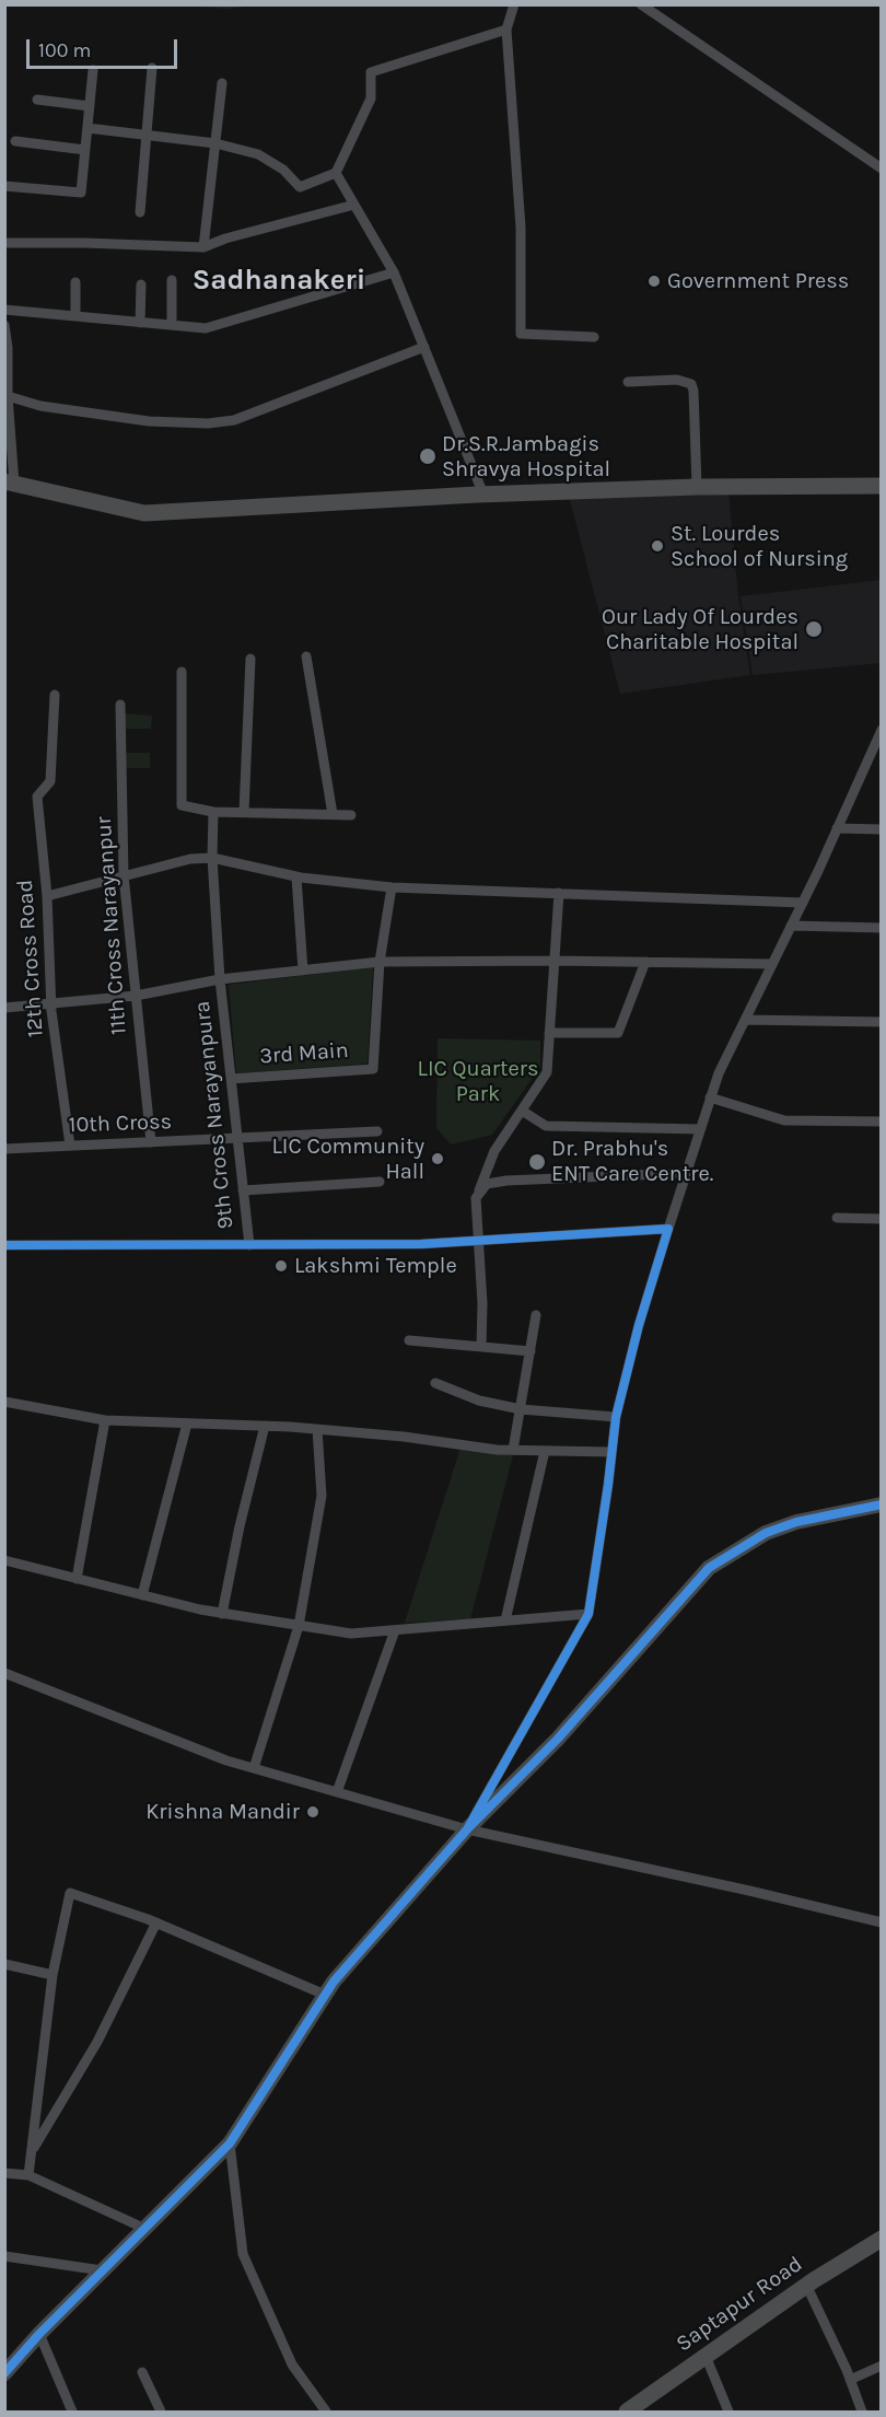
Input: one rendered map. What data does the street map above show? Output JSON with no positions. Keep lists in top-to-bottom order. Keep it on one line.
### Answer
{"streets":{"main road":["Saptapur Road"],"street":["11th Cross Narayanpur","12th Cross Road","3rd Main","9th Cross Narayanpura","10th Cross"]},"crossings":[["11th Cross Narayanpur","10th Cross"],["12th Cross Road","10th Cross"],["3rd Main","9th Cross Narayanpura"],["9th Cross Narayanpura","10th Cross"]],"districts":["Sadhanakeri"],"parks":["LIC Quarters Park"],"places":["Government Press","Dr.S.R.Jambagis Shravya Hospital","St. Lourdes School of Nursing","Our Lady Of Lourdes Charitable Hospital","LIC Community Hall","Dr. Prabhu's ENT Care Centre.","Lakshmi Temple","Krishna Mandir"],"scale_bar":"100 m"}
